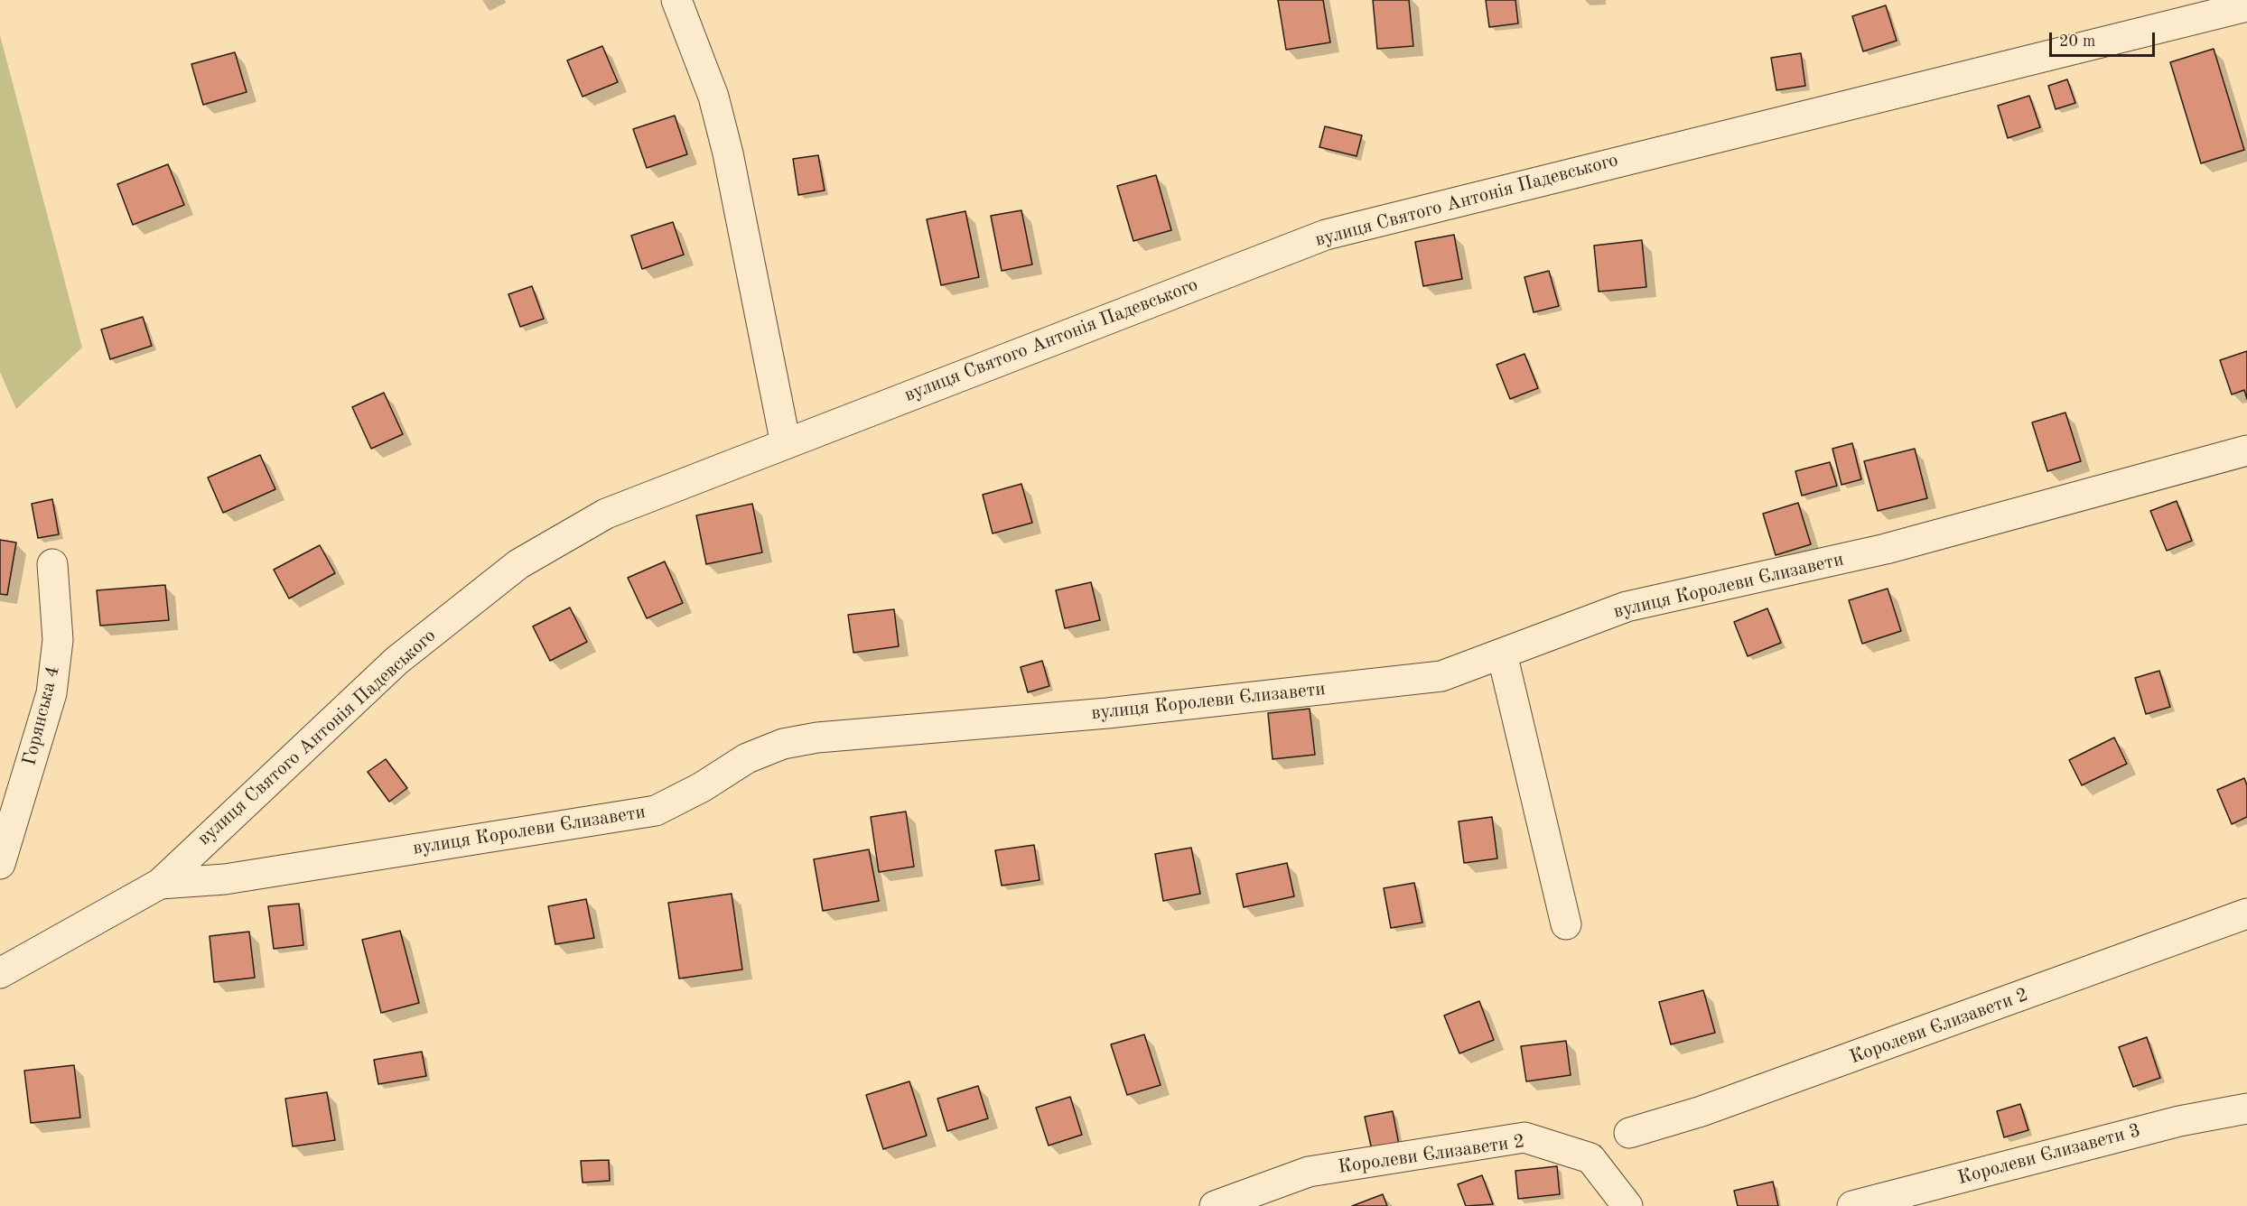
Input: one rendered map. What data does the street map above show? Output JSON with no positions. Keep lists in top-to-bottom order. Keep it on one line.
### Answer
{"streets":{"street":["вулиця Святого Антонія Падевського","вулиця Королеви Єлизавети","Горянська 4","Королеви Єлизавети 2","Королеви Єлизавети 3"]},"crossings":[["вулиця Святого Антонія Падевського","вулиця Королеви Єлизавети"]],"scale_bar":"20 m"}
